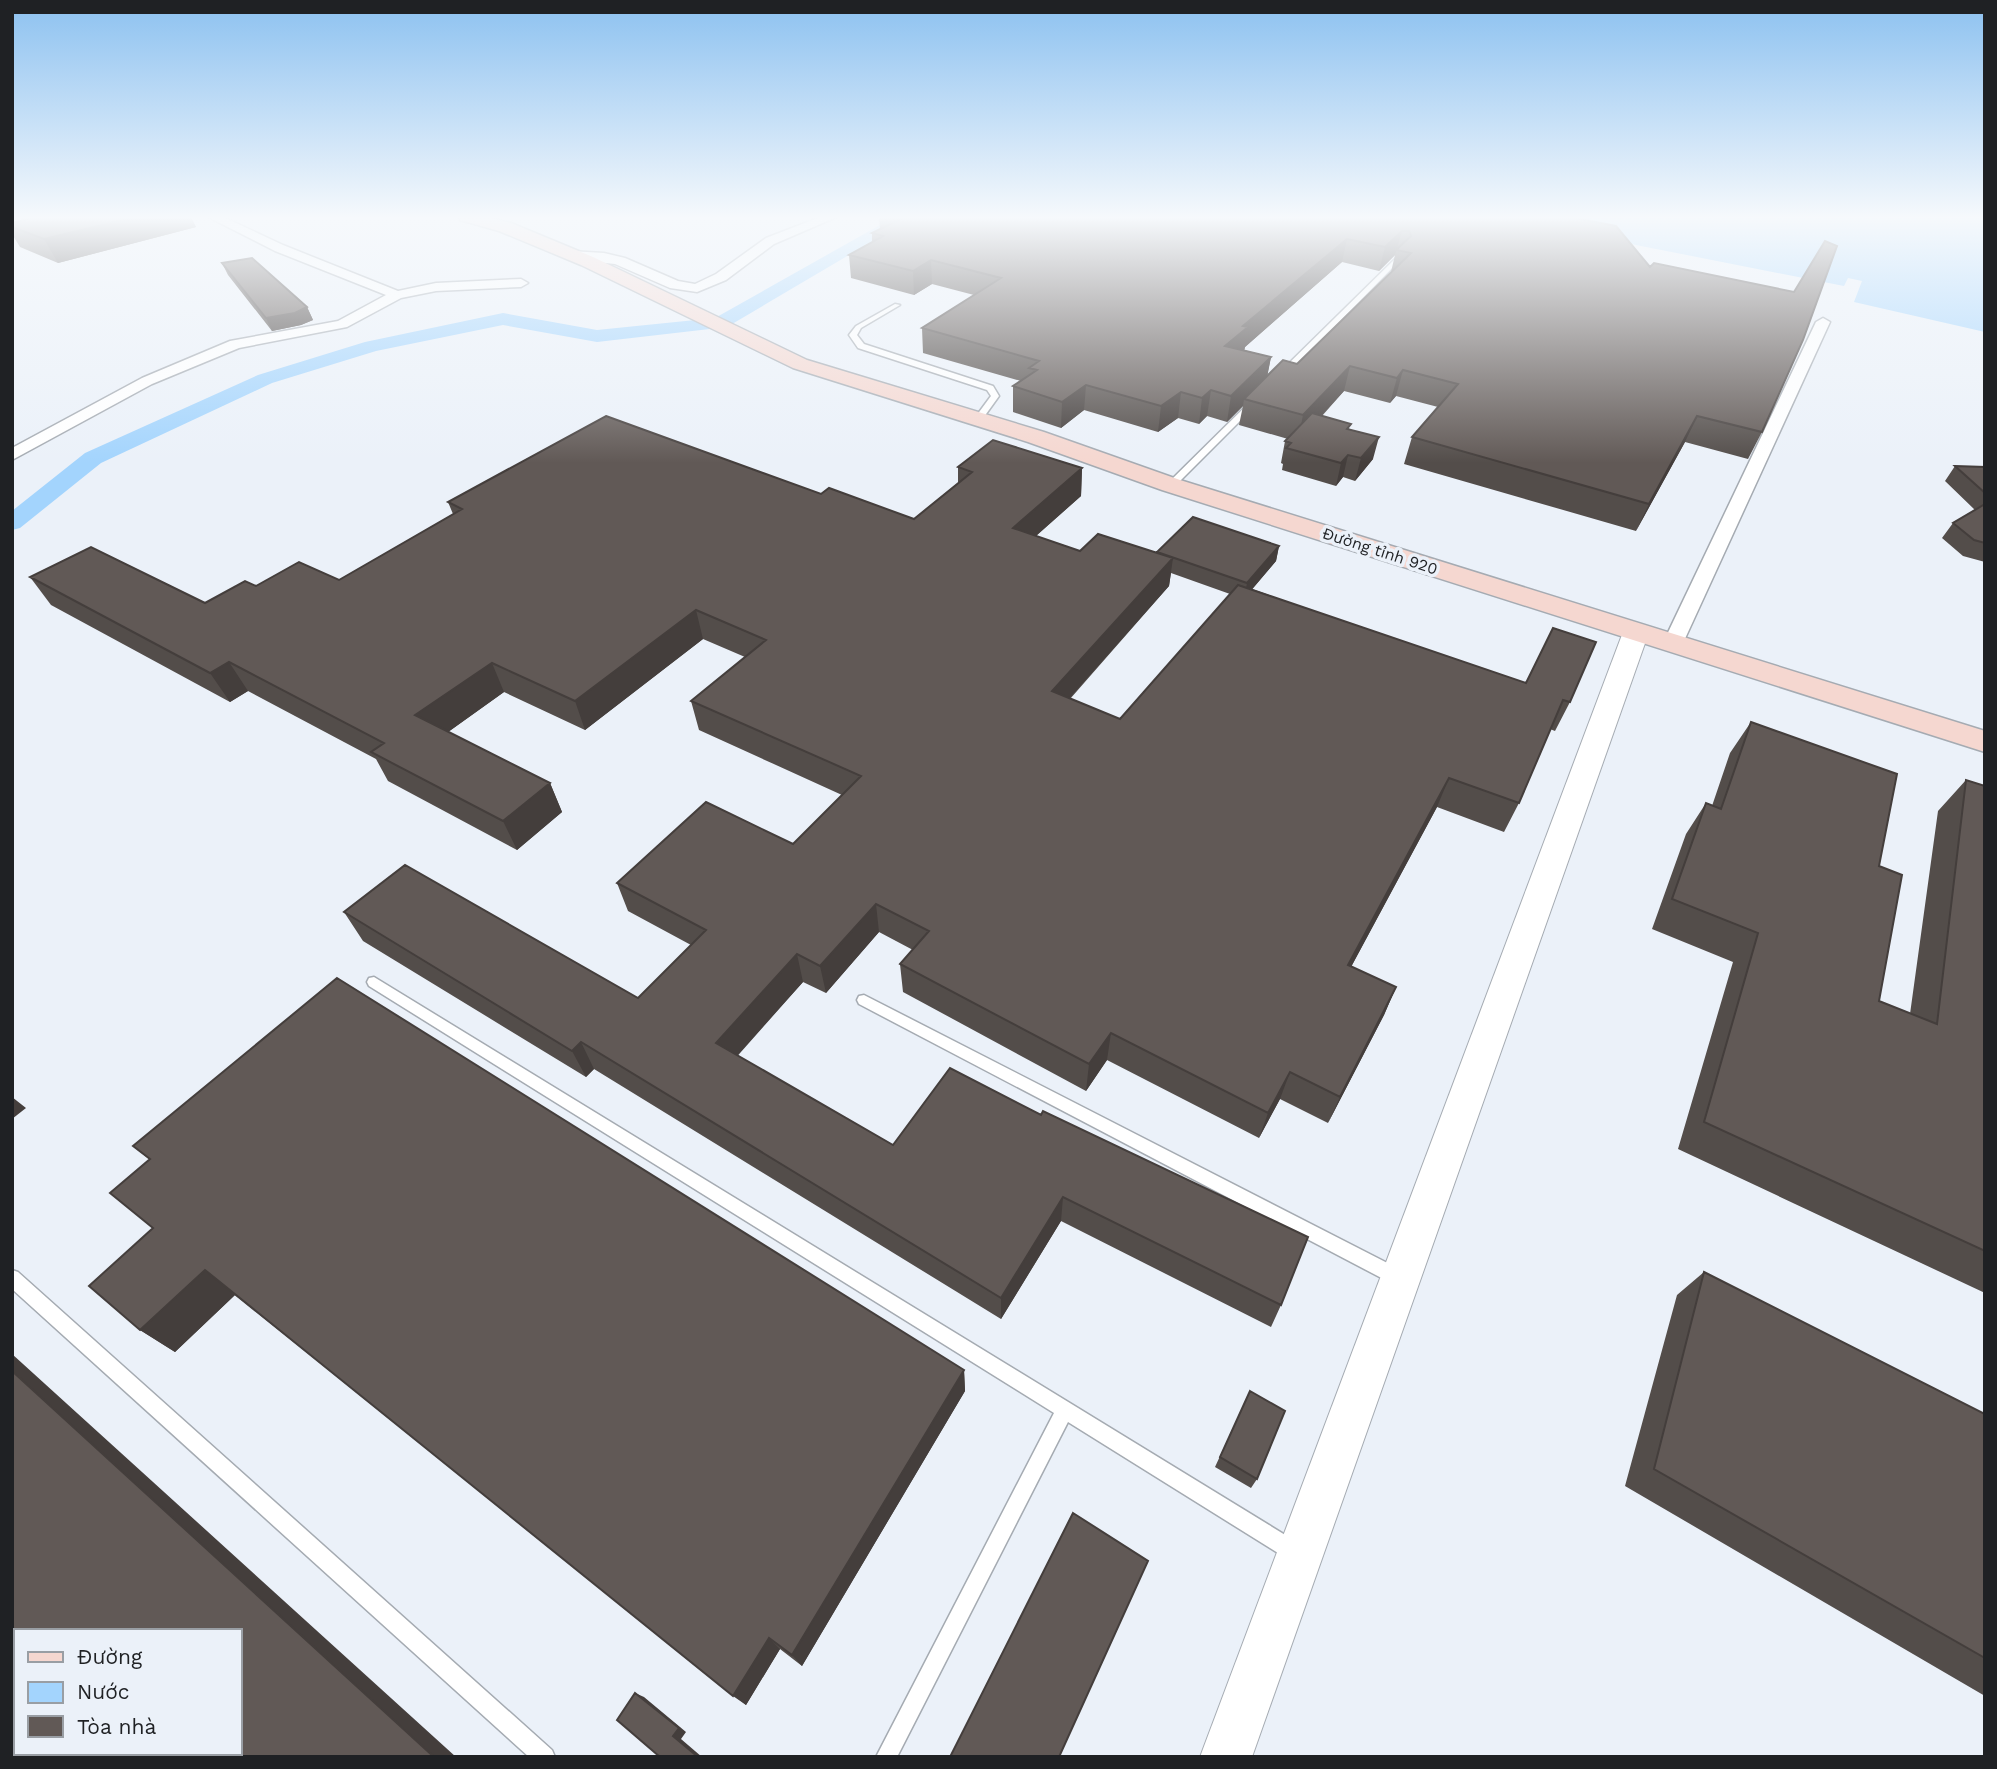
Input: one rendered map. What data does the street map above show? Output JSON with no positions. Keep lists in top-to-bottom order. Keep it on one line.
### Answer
{"streets":{"main road":["Đường tỉnh 920"]},"legend":["Đường","Nước","Tòa nhà"]}
